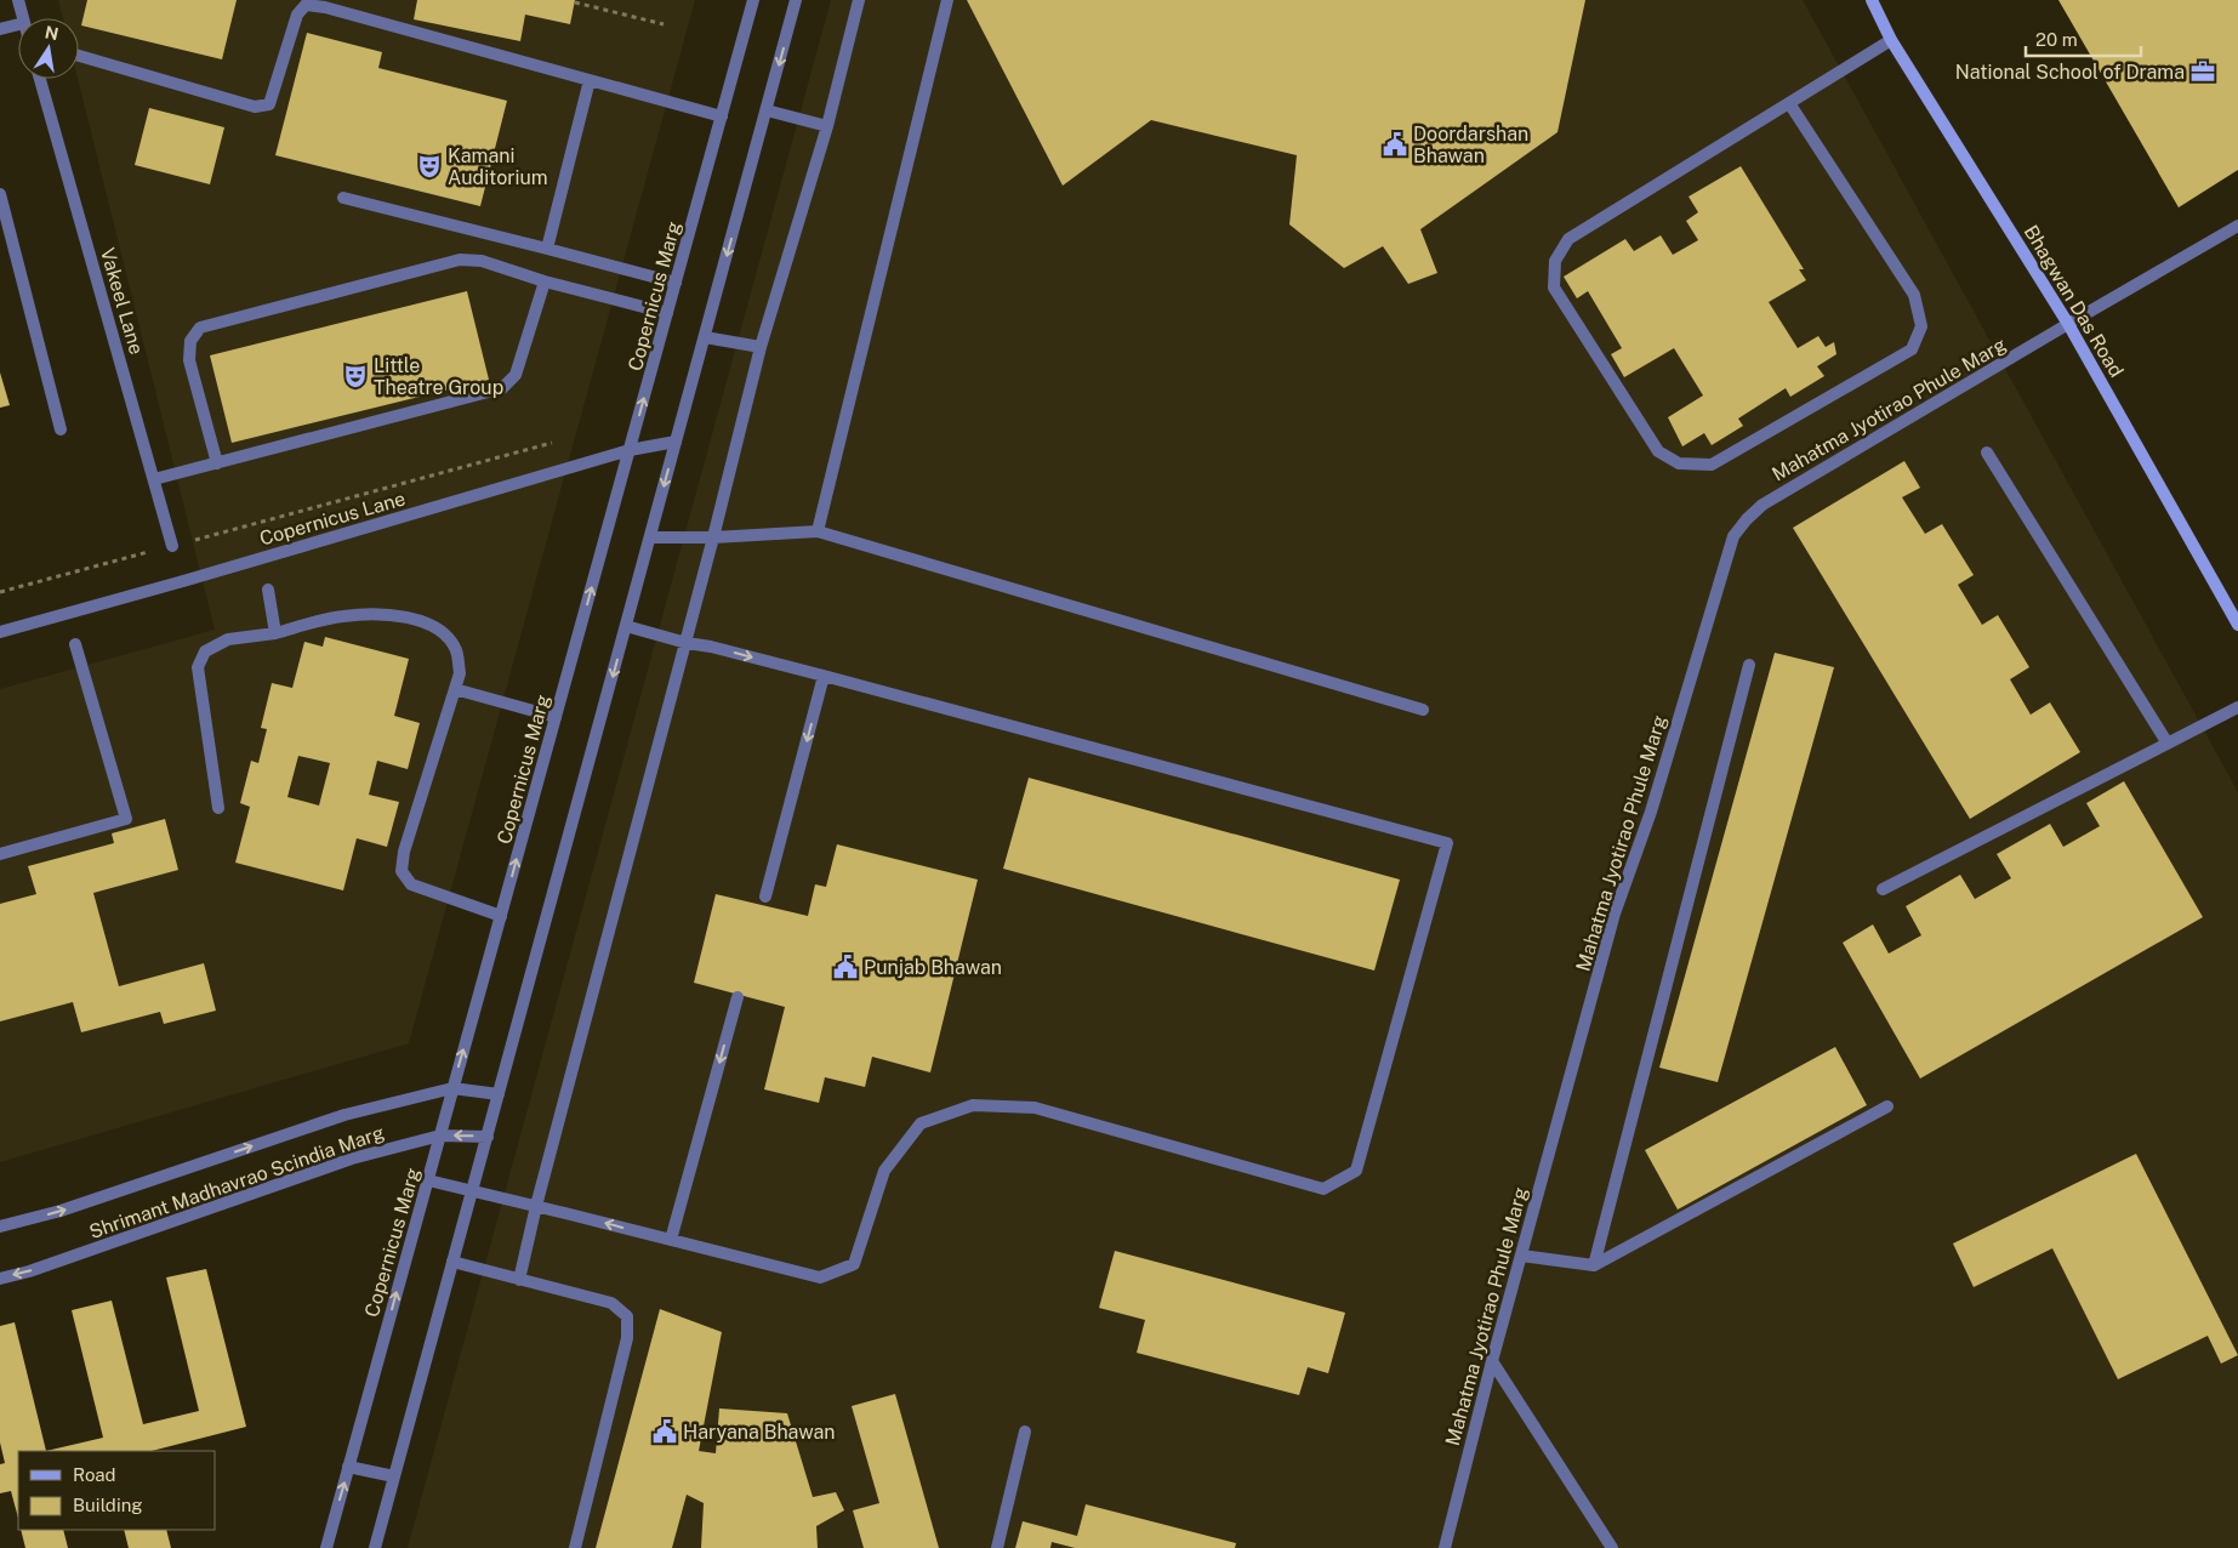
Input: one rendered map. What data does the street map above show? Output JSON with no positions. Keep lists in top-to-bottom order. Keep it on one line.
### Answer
{"streets":{"main road":["Bhagwan Das Road"],"street":["Copernicus Marg","Vakeel Lane","Mahatma Jyotirao Phule Marg","Copernicus Lane","Shrimant Madhavrao Scindia Marg"]},"crossings":[["Copernicus Marg","Copernicus Lane"],["Copernicus Marg","Shrimant Madhavrao Scindia Marg"],["Bhagwan Das Road","Mahatma Jyotirao Phule Marg"]],"places":{"office":["National School of Drama"],"public building":["Doordarshan Bhawan","Punjab Bhawan","Haryana Bhawan"],"theatre":["Kamani Auditorium","Little Theatre Group"]},"legend":["Road","Building"],"scale_bar":"20 m","north":"top"}
